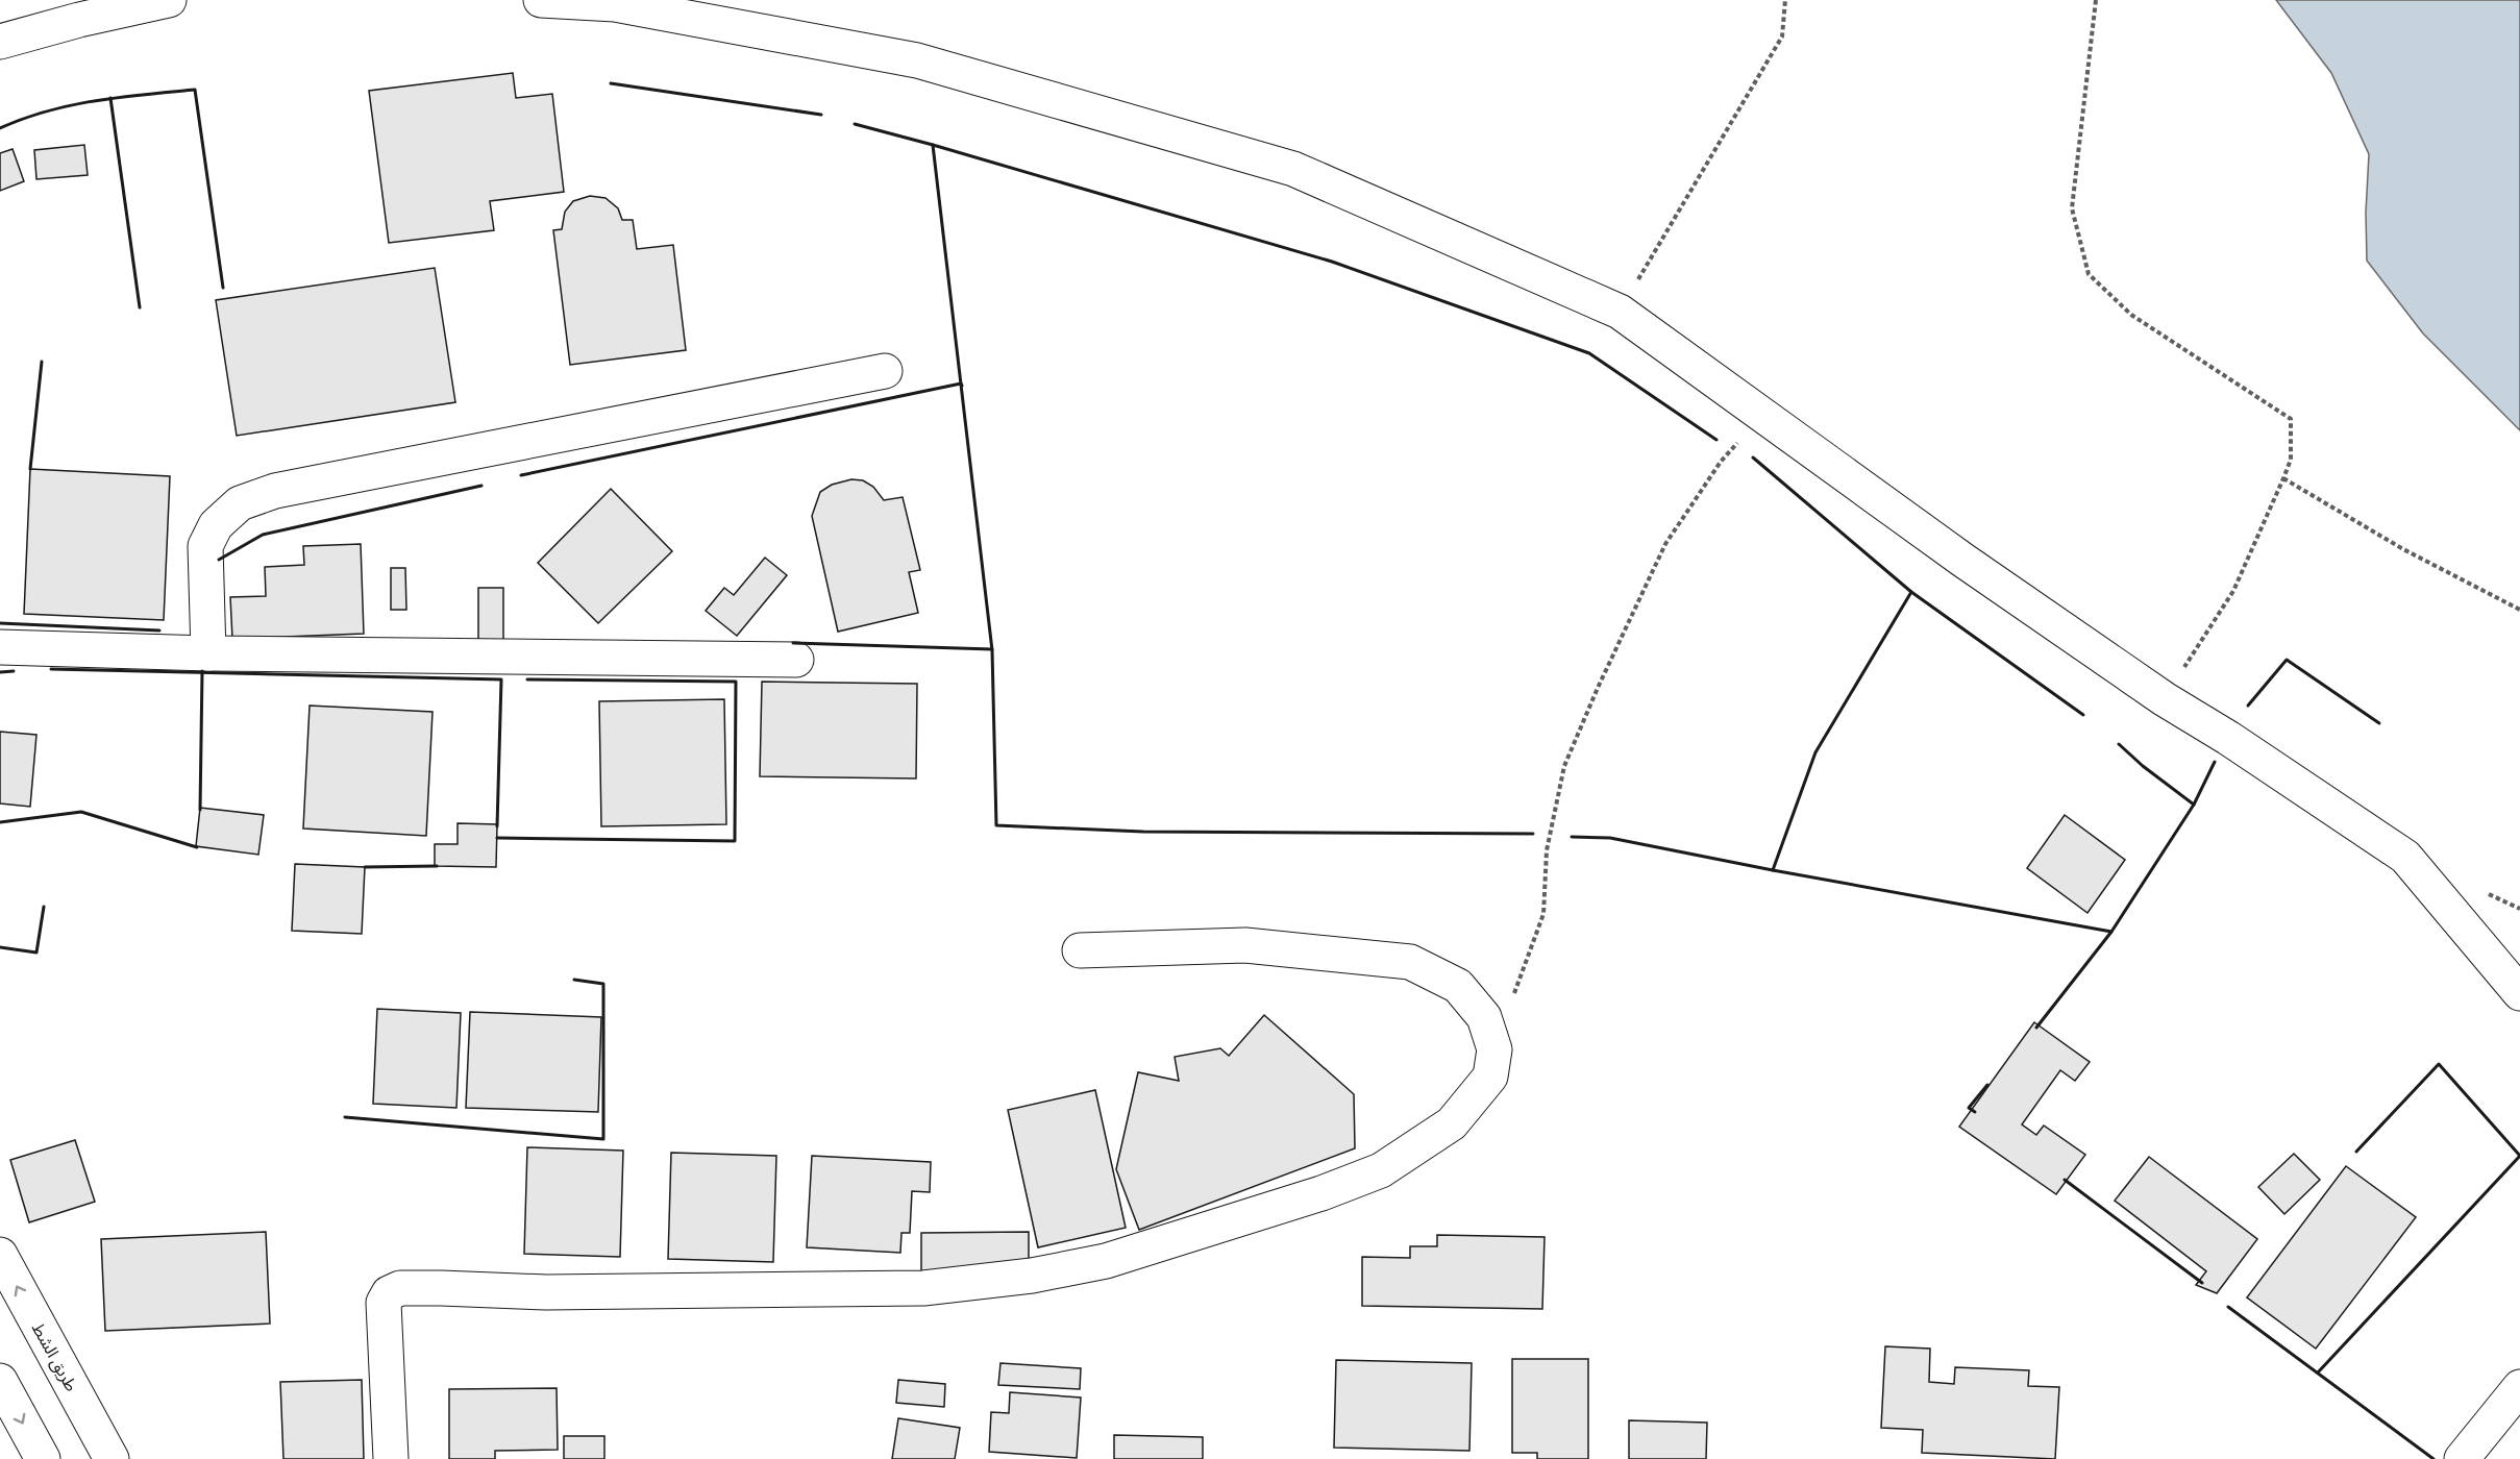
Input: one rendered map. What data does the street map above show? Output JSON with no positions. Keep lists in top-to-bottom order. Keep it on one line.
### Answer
{"streets":{"main road":["طريق الشط"]}}
